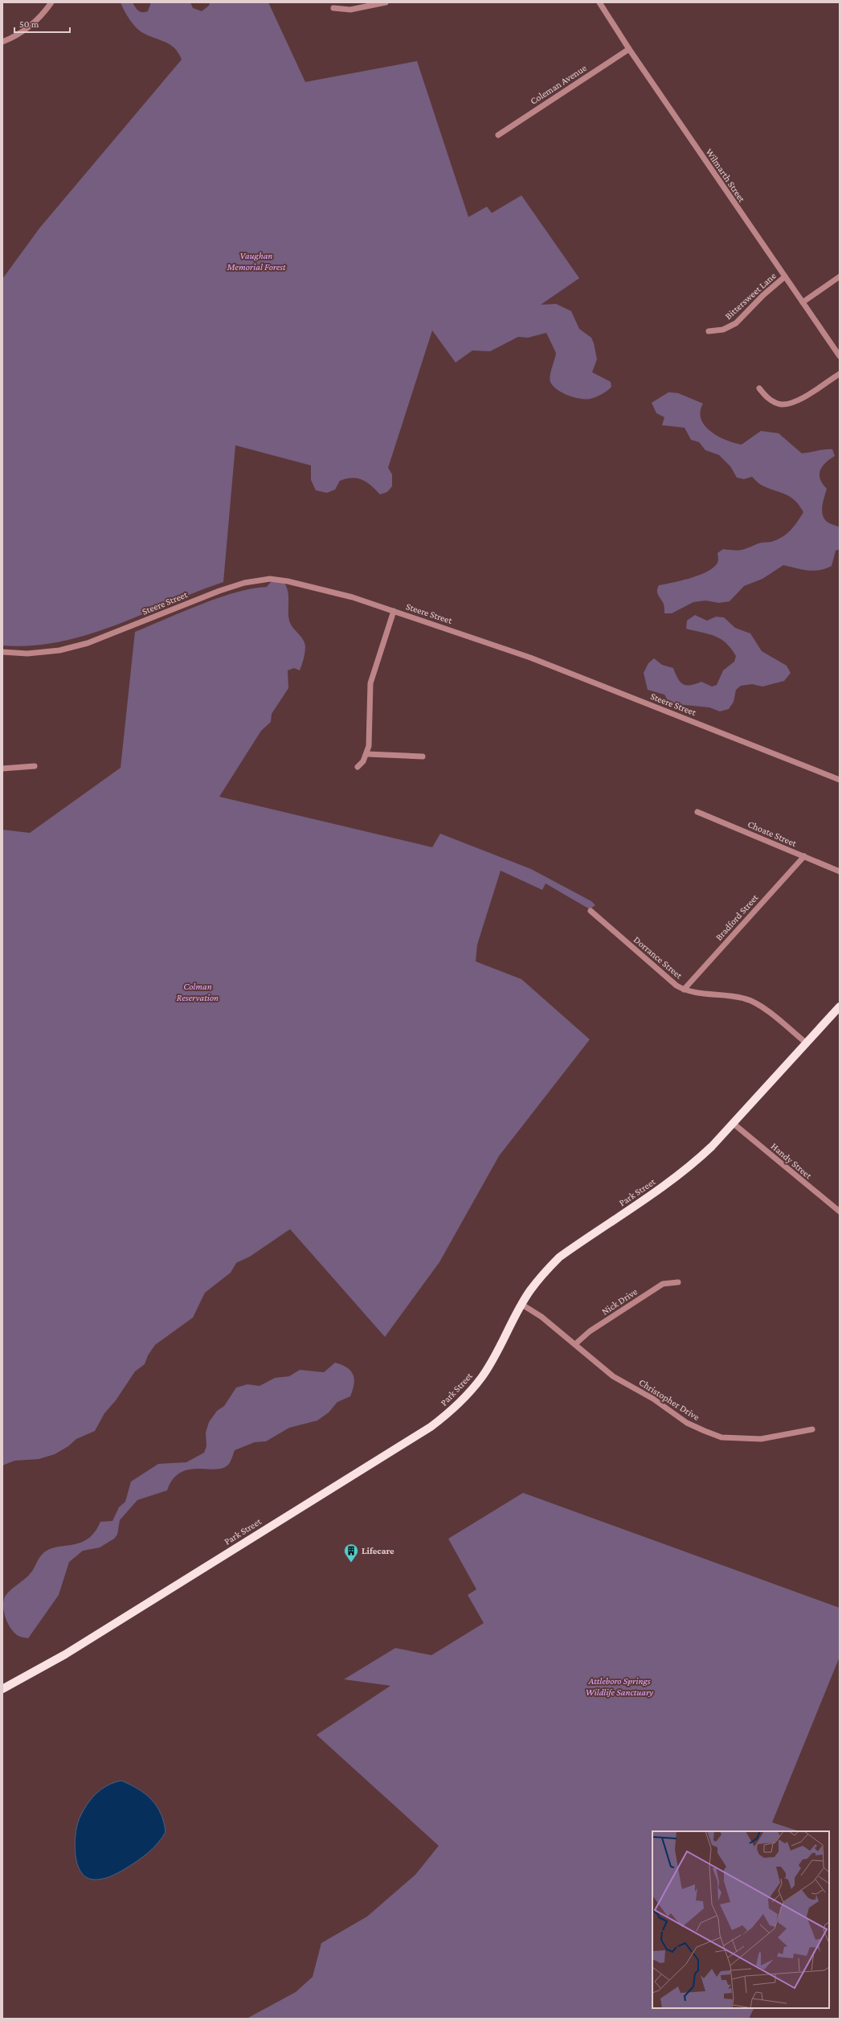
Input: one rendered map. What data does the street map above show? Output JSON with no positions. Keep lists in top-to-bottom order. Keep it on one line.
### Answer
{"streets":{"main road":["Park Street"],"street":["Coleman Avenue","Wilmarth Street","Bittersweet Lane","Steere Street","Choate Street","Bradford Street","Dorrance Street","Handy Street","Nick Drive","Christopher Drive"]},"crossings":[["Coleman Avenue","Wilmarth Street"],["Wilmarth Street","Bittersweet Lane"],["Choate Street","Bradford Street"],["Bradford Street","Dorrance Street"],["Dorrance Street","Park Street"],["Handy Street","Park Street"],["Park Street","Christopher Drive"],["Nick Drive","Christopher Drive"]],"parks":["Vaughan Memorial Forest","Colman Reservation","Attleboro Springs Wildlife Sanctuary"],"places":{"building":["Lifecare"]},"scale_bar":"50 m"}
